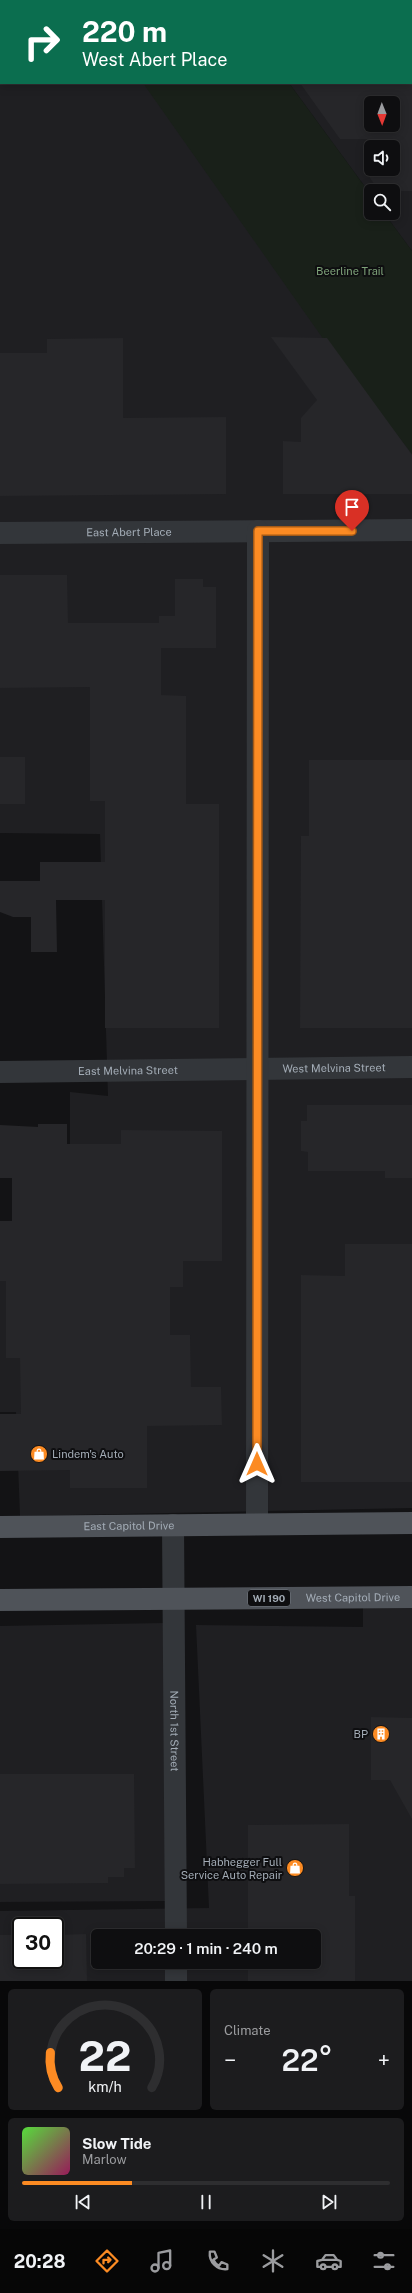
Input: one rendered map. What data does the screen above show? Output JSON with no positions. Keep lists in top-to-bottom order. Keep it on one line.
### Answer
{"streets":{"main road":["East Capitol Drive","WI 190","West Capitol Drive"],"street":["East Abert Place","West Melvina Street","East Melvina Street","North 1st Street"]},"crossings":[["West Melvina Street","East Melvina Street"],["East Capitol Drive","North 1st Street"],["WI 190","West Capitol Drive"],["WI 190","North 1st Street"],["West Capitol Drive","North 1st Street"]],"parks":["Beerline Trail"],"places":{"shop":["Lindem's Auto","Habhegger Full Service Auto Repair"],"building":["BP"]},"north":"bottom","page":{"turn":["220 m","West Abert Place"],"limit":"30","trip":"20:29 · 1 min · 240 m","tile":"Climate","heat":["−","22°","+"],"song":["Slow Tide","Marlow"],"tabs":"20:28","gauge":["22","km/h"]}}
